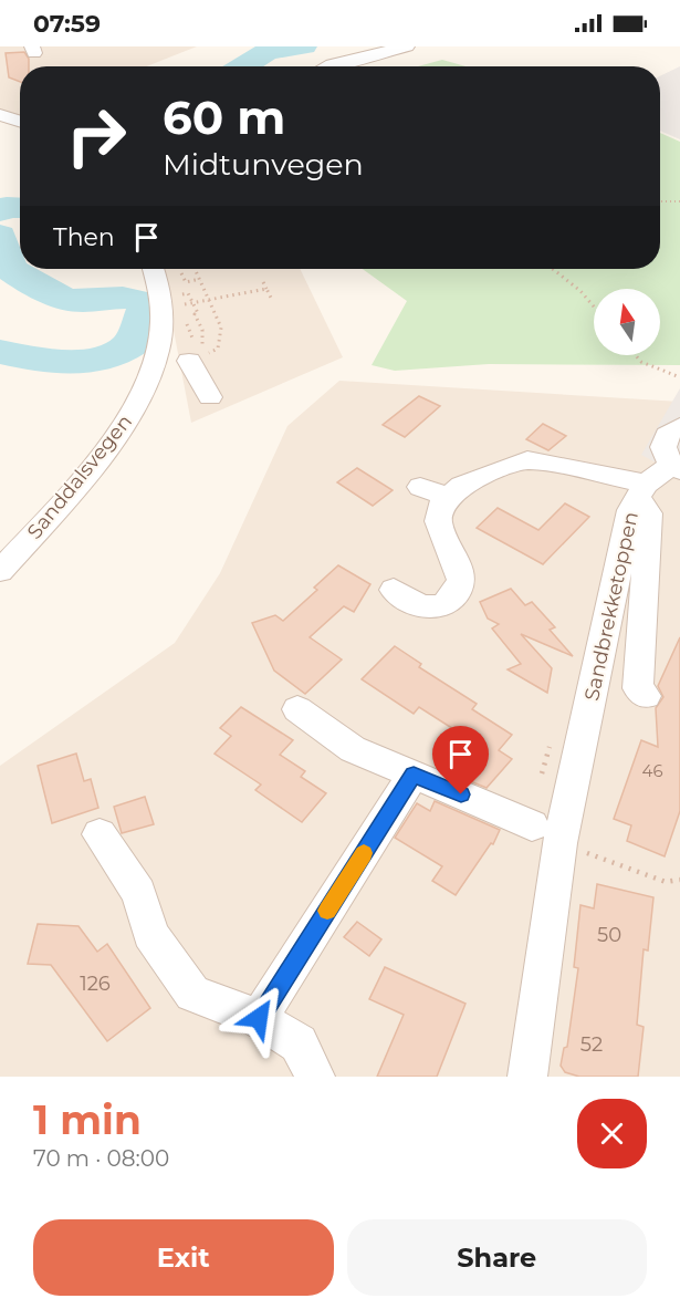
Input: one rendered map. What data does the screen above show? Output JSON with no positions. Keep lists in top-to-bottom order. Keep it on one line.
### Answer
{"streets":{"street":["Sanddalsvegen","Sandbrekketoppen"]},"house_numbers":["46","50","126","52"],"north":"top","page":{"status":"07:59","turn":["60 m","Midtunvegen"],"then":"Then","heading":["1 min","70 m · 08:00"],"buttons":["Exit","Share"]}}
